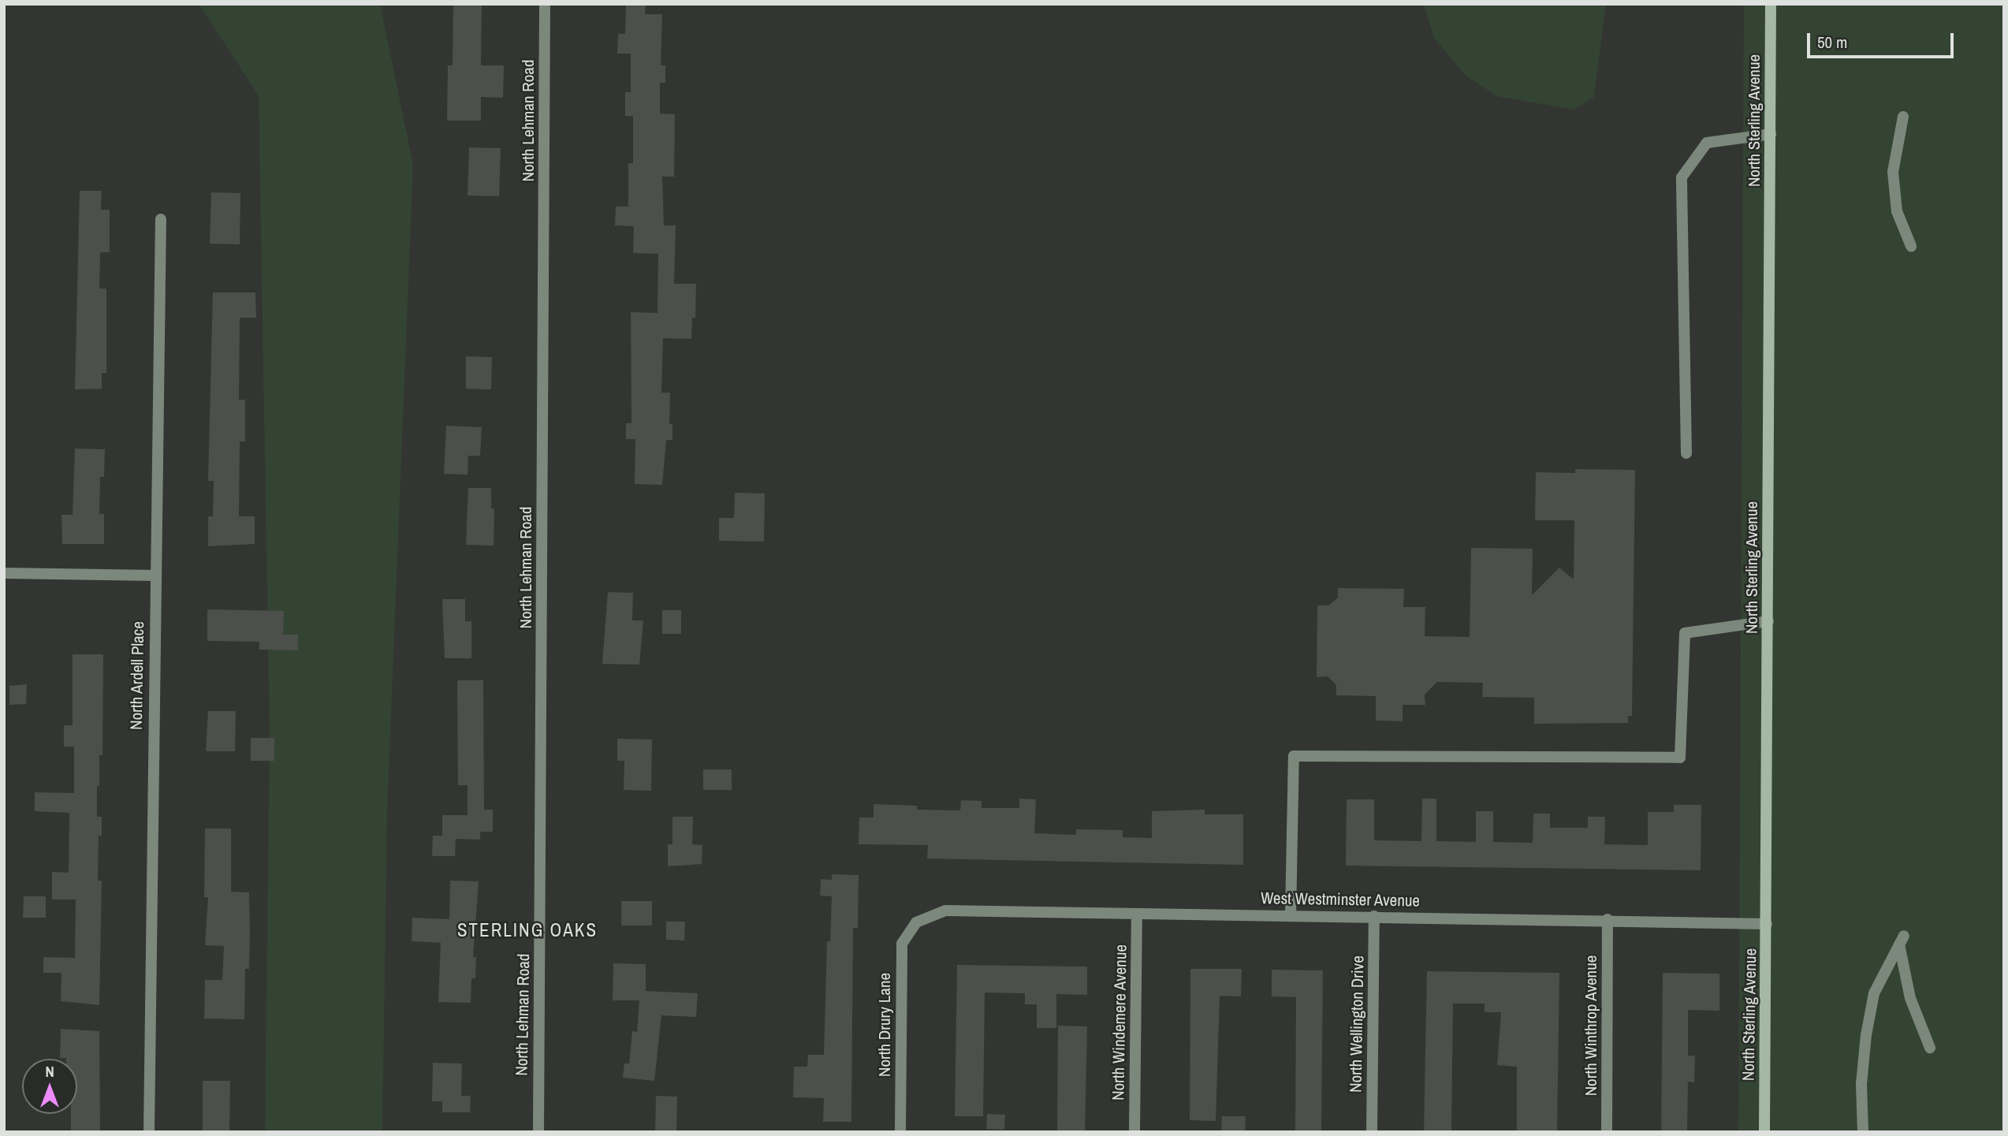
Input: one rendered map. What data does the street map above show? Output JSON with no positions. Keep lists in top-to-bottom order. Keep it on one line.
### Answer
{"streets":{"main road":["North Sterling Avenue"],"street":["North Lehman Road","North Ardell Place","West Westminster Avenue","North Windemere Avenue","North Wellington Drive","North Drury Lane","North Winthrop Avenue"]},"crossings":[["North Sterling Avenue","West Westminster Avenue"],["West Westminster Avenue","North Windemere Avenue"],["West Westminster Avenue","North Wellington Drive"],["West Westminster Avenue","North Drury Lane"],["West Westminster Avenue","North Winthrop Avenue"]],"districts":["STERLING OAKS"],"scale_bar":"50 m","north":"top"}
